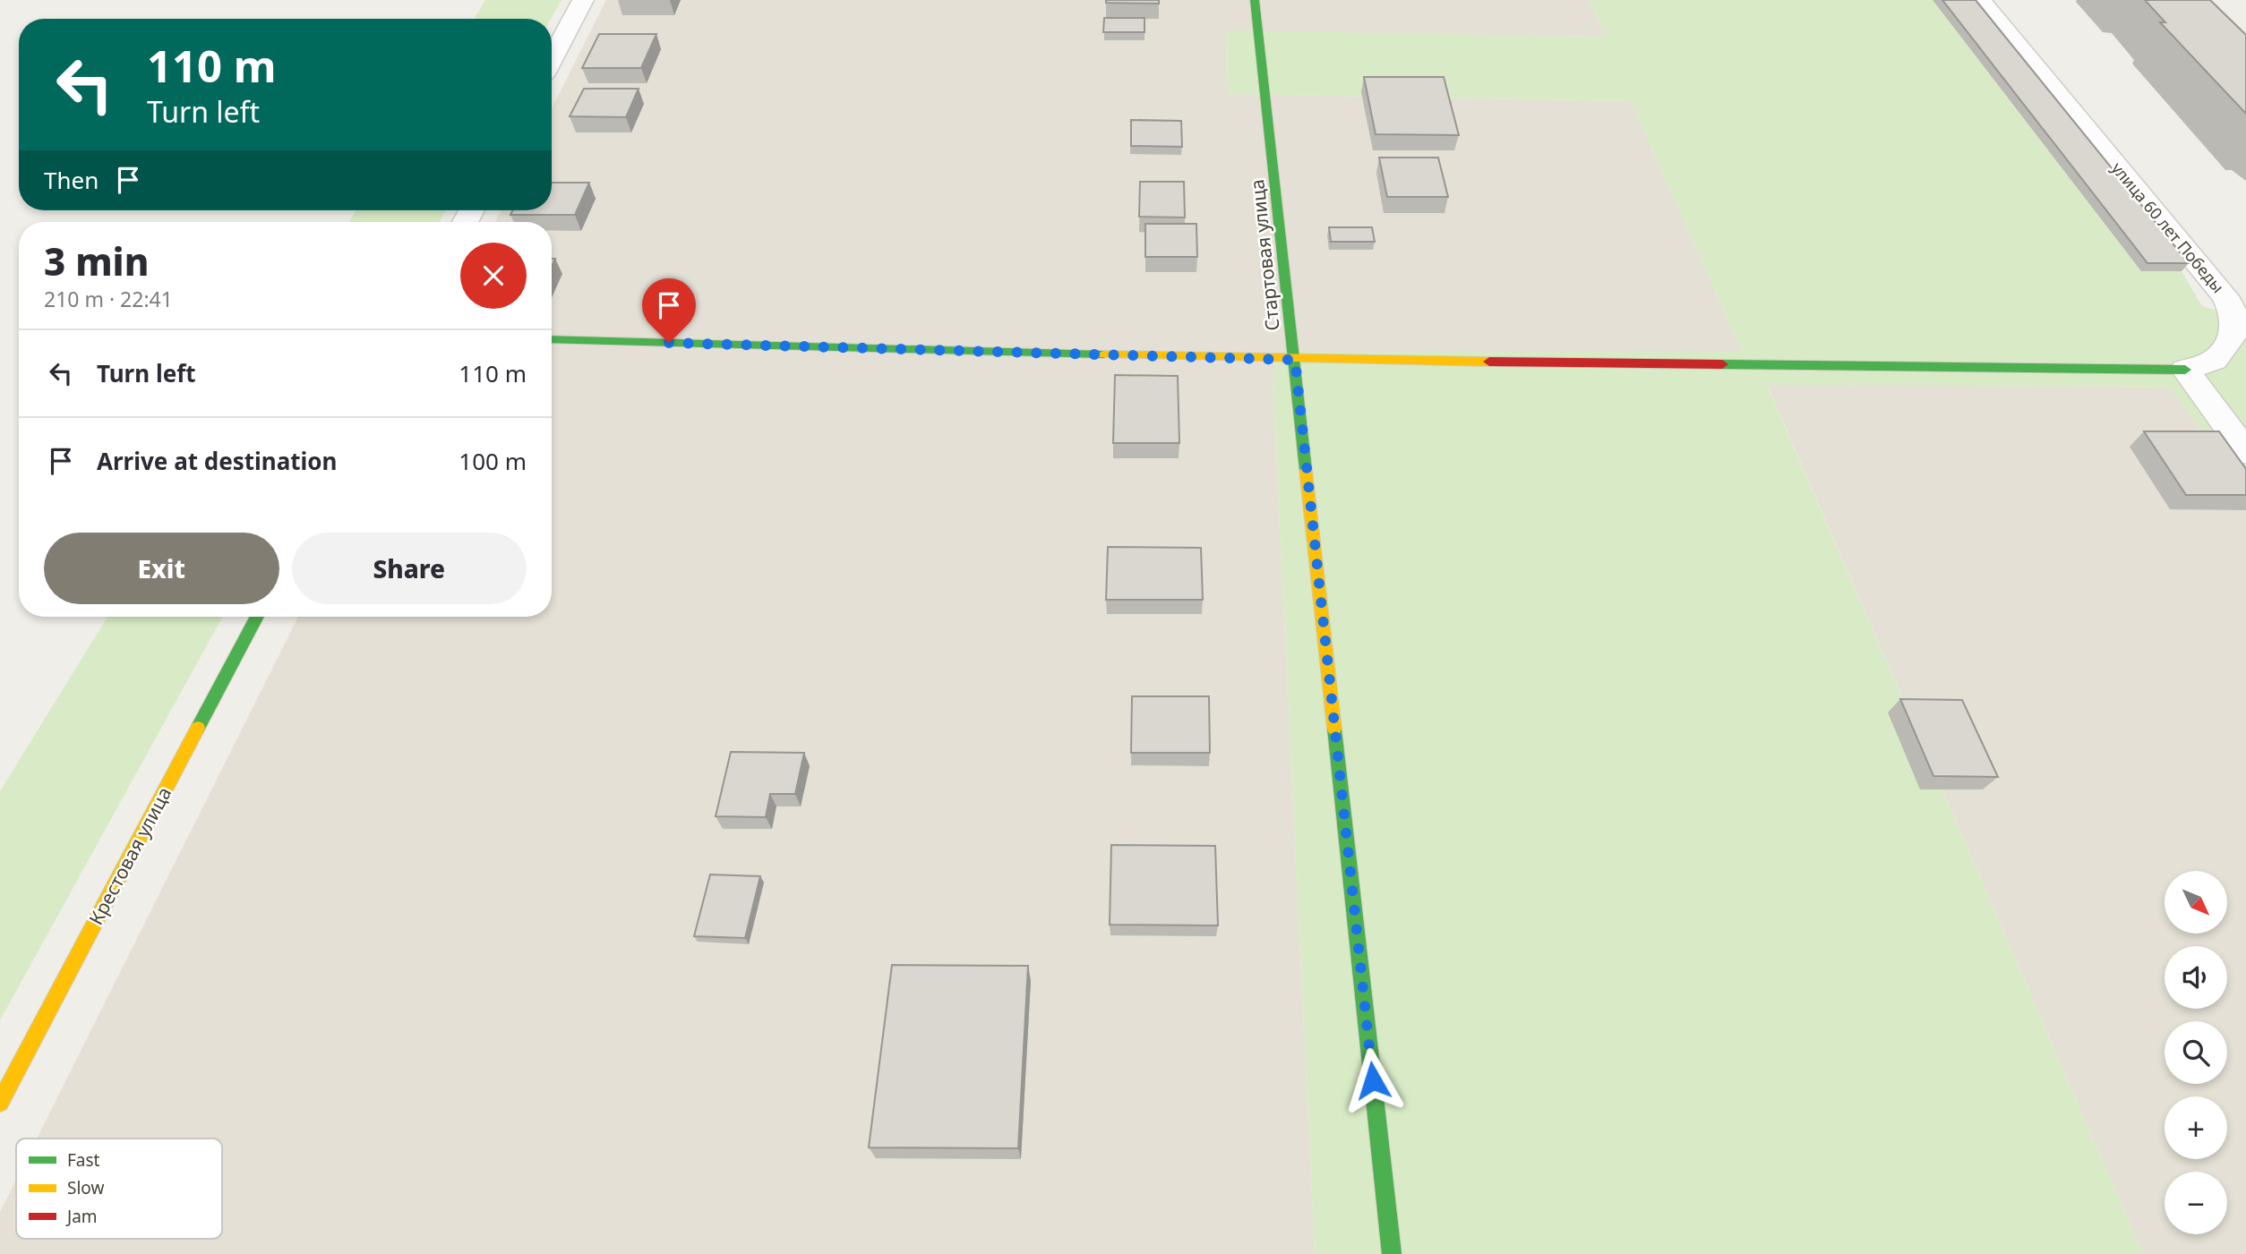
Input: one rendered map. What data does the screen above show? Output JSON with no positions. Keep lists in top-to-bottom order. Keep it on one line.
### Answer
{"streets":{"street":["улица 60 лет Победы","Стартовая улица","Крестовая улица"]},"legend":["Fast","Slow","Jam"],"north":"bottom right","page":{"turn":["110 m","Turn left"],"then":"Then","heading":["3 min","210 m · 22:41"],"list":[{"name":"Turn left","value":"110 m"},{"name":"Arrive at destination","value":"100 m"}],"buttons":["Exit","Share"],"map_buttons":["+","−"]}}
